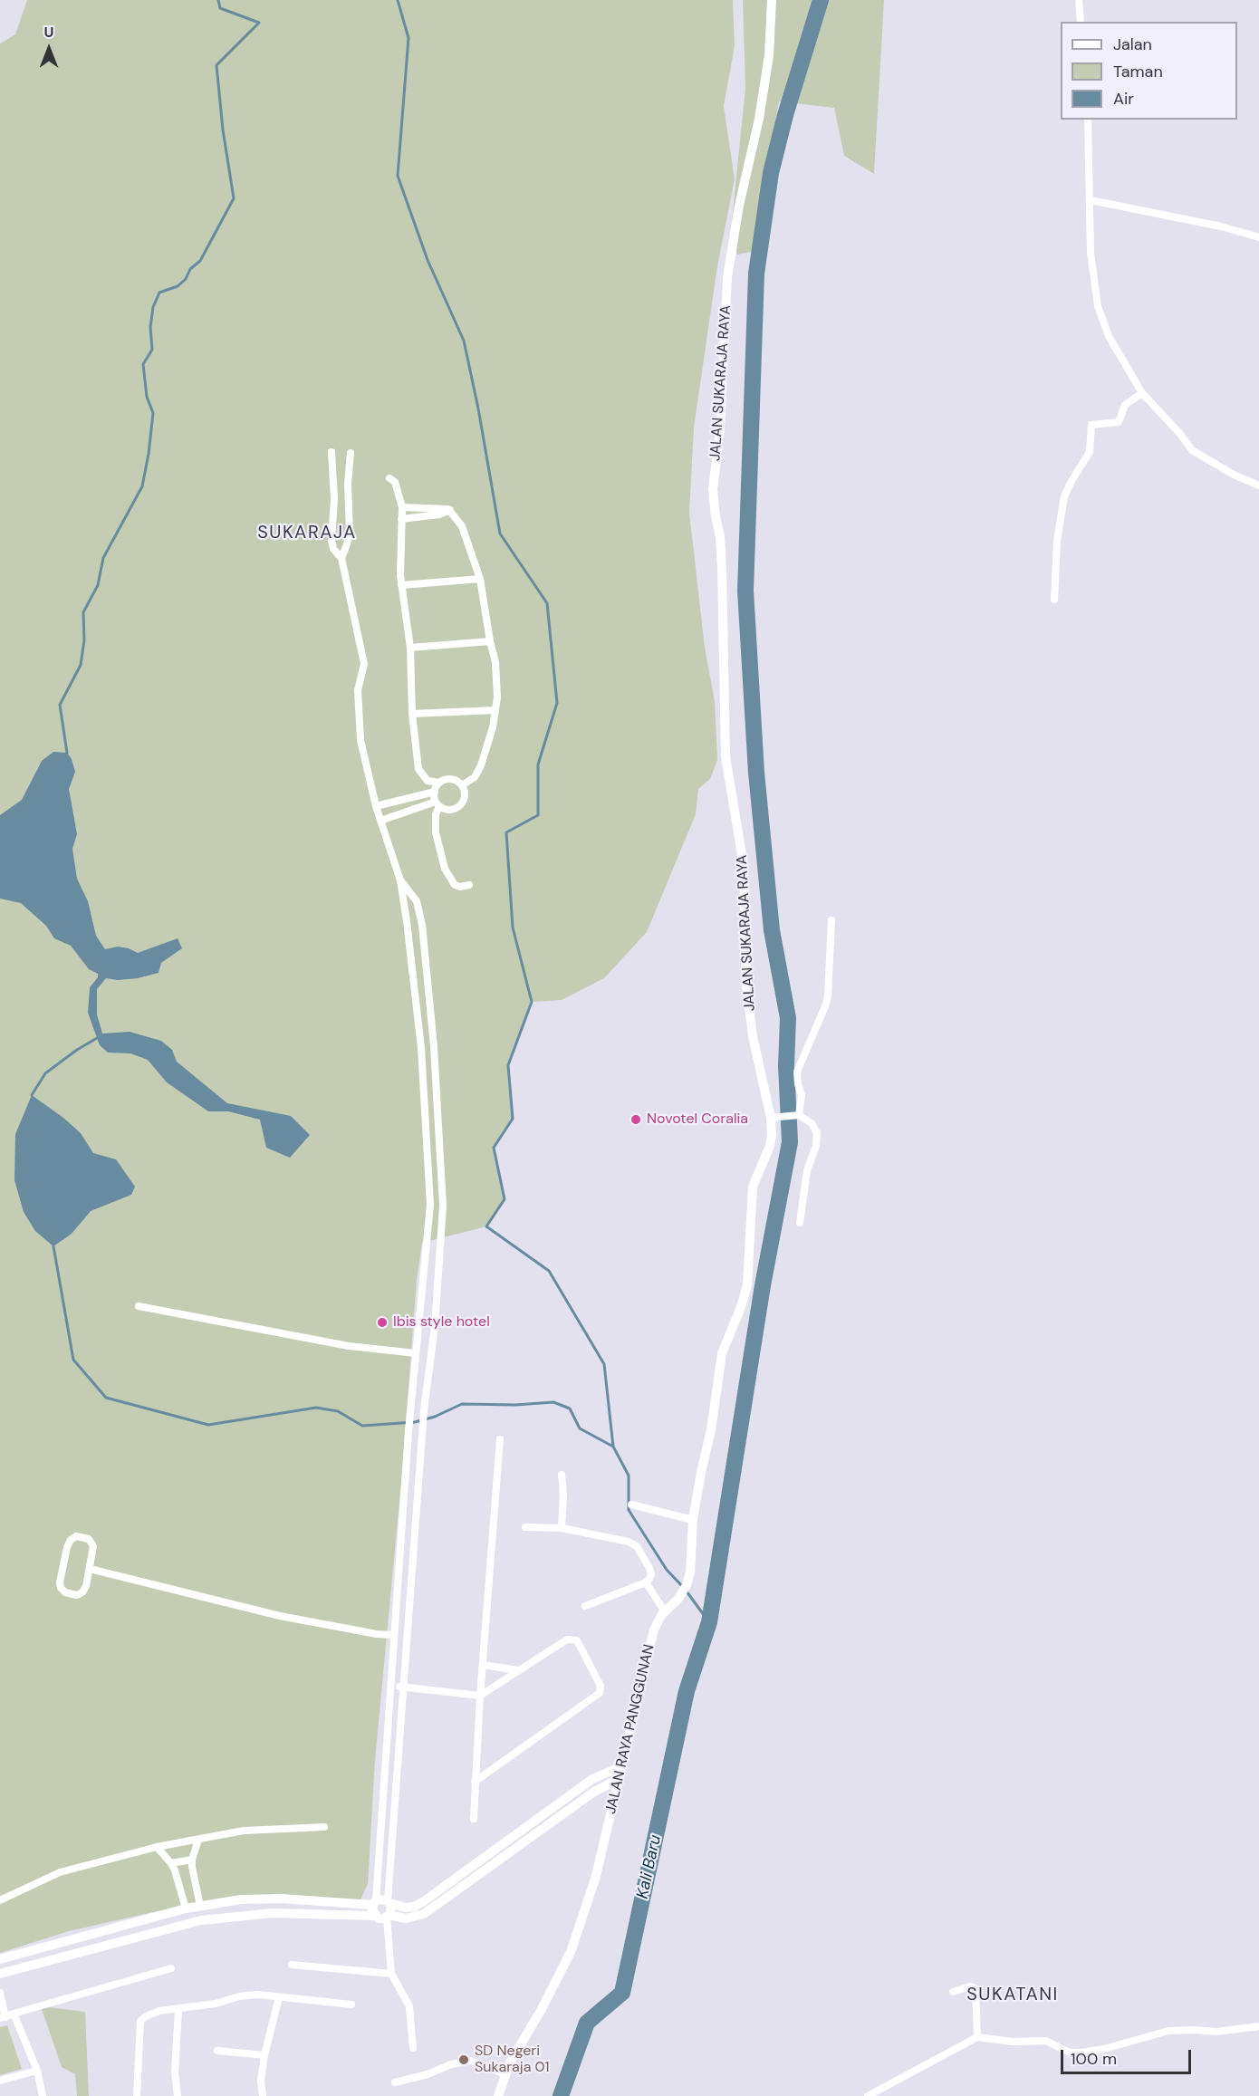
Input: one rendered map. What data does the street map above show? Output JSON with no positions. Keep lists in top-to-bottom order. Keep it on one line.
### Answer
{"streets":{"street":["JALAN SUKARAJA RAYA","JALAN RAYA PANGGUNAN"]},"crossings":[["JALAN SUKARAJA RAYA","JALAN RAYA PANGGUNAN"]],"districts":["SUKARAJA","SUKATANI"],"water":["Kali Baru"],"places":["Novotel Coralia","Ibis style hotel","SD Negeri Sukaraja 01"],"legend":["Jalan","Taman","Air"],"scale_bar":"100 m","north":"top"}
